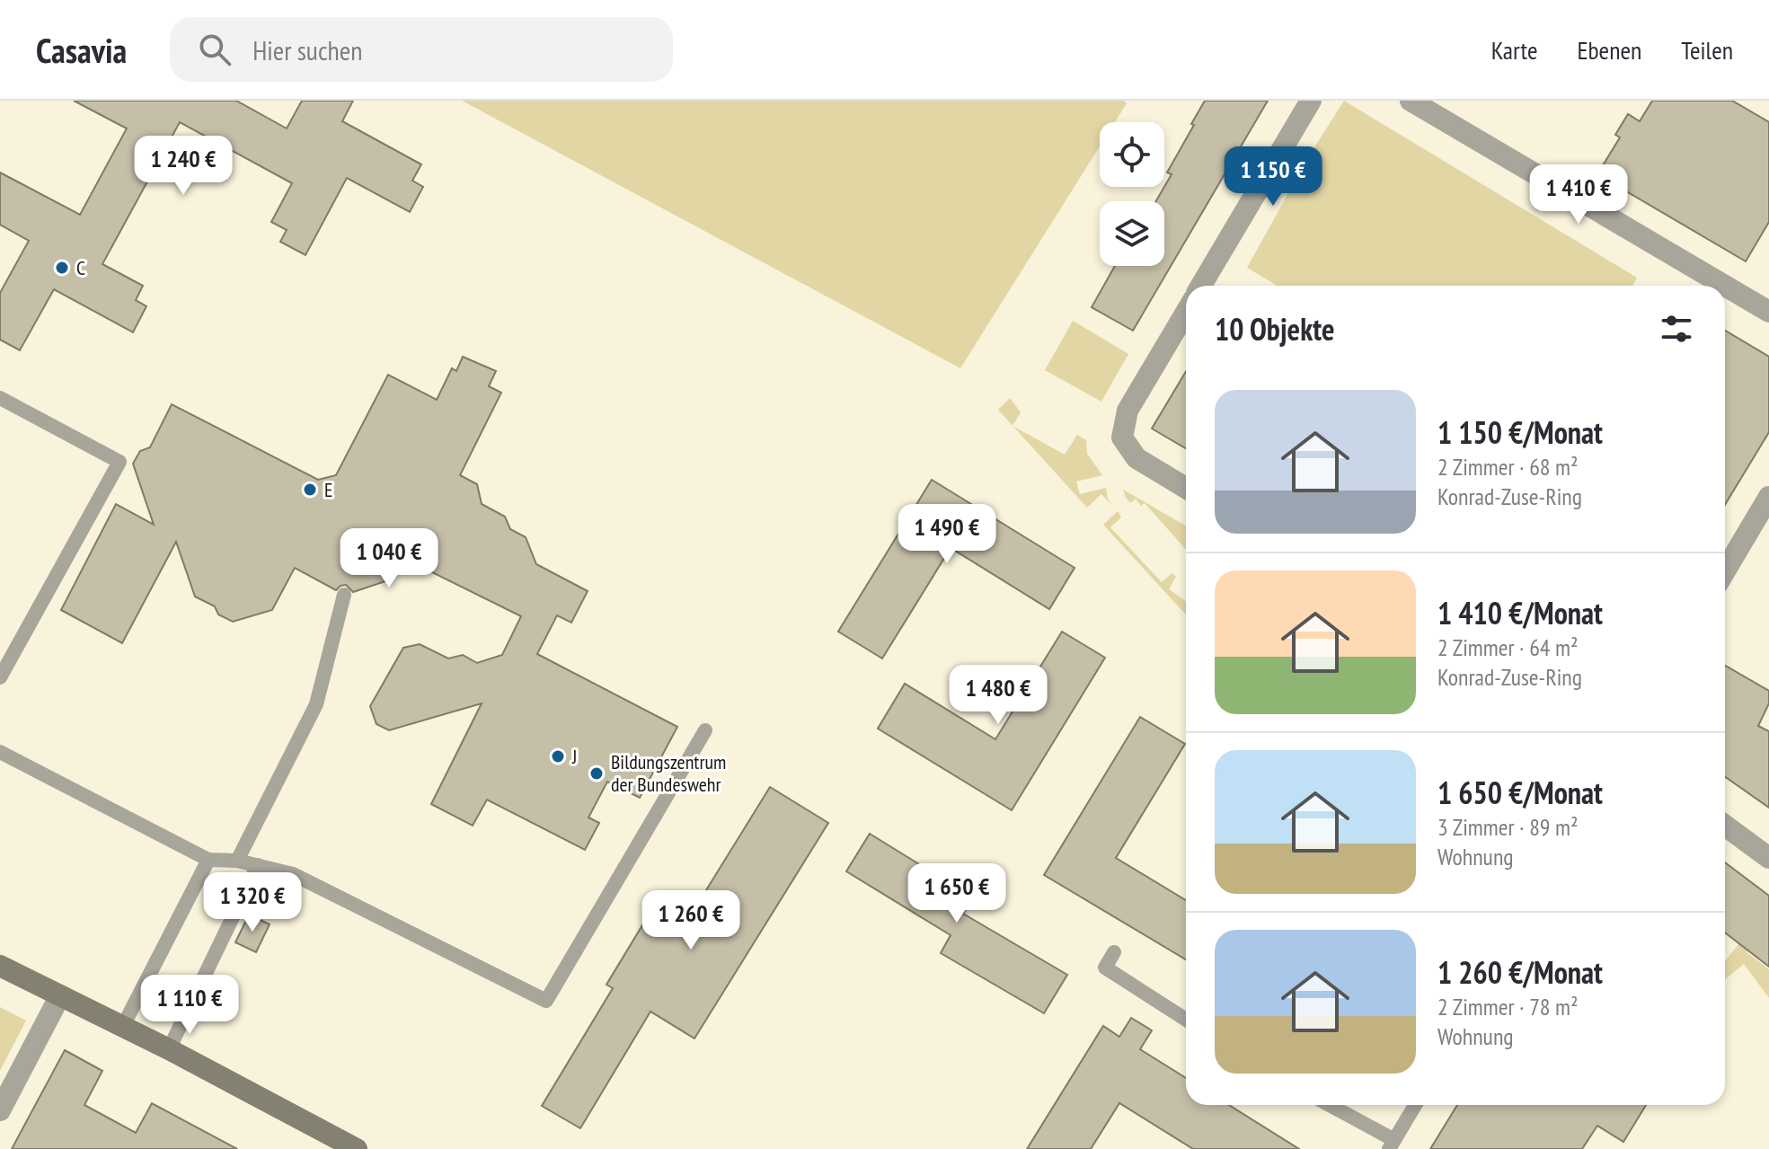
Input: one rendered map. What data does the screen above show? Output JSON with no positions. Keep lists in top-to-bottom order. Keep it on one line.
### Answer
{"places":["C","E","J","Bildungszentrum der Bundeswehr"],"page":{"header":"Casavia","search":"Hier suchen","nav":["Karte","Ebenen","Teilen"],"price":["1 240 €","1 150 €","1 410 €","1 490 €","1 040 €","1 480 €","1 650 €","1 320 €","1 260 €","1 110 €"],"heading":"10 Objekte","list":[{"name":"1 150 €/Monat","note":"2 Zimmer · 68 m² · Konrad-Zuse-Ring"},{"name":"1 410 €/Monat","note":"2 Zimmer · 64 m² · Konrad-Zuse-Ring"},{"name":"1 650 €/Monat","note":"3 Zimmer · 89 m² · Wohnung"},{"name":"1 260 €/Monat","note":"2 Zimmer · 78 m² · Wohnung"}]}}
